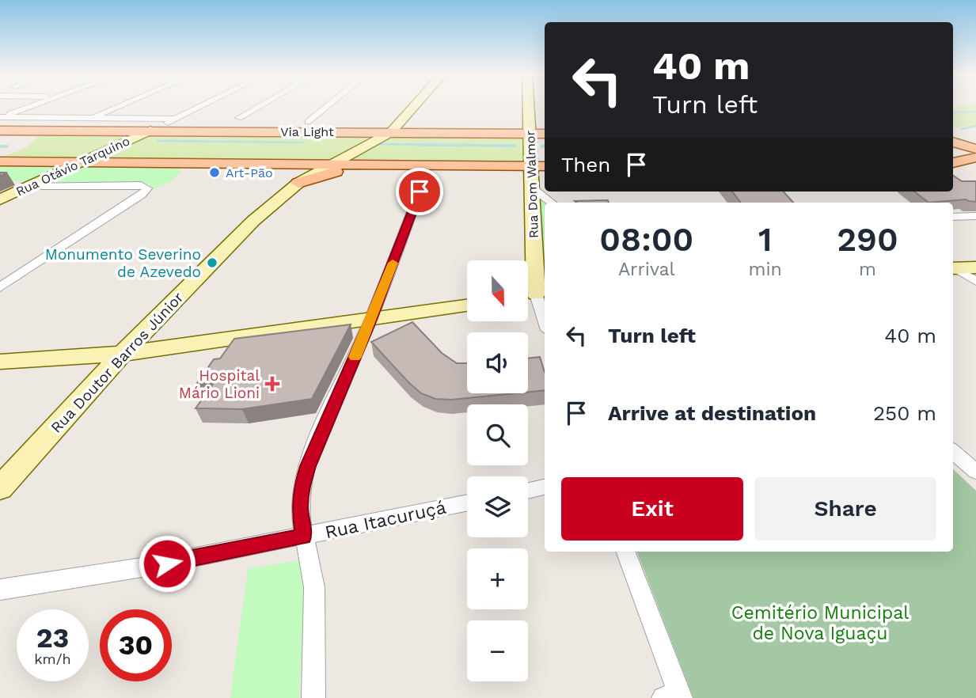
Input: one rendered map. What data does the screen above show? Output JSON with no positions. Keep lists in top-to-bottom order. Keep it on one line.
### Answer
{"streets":{"main road":["Via Light","Rua Otávio Tarquino","Rua Dom Walmor","Rua Doutor Barros Júnior"],"street":["Rua Itacuruçá"]},"crossings":[["Via Light","Rua Otávio Tarquino"],["Via Light","Rua Dom Walmor"],["Via Light","Rua Doutor Barros Júnior"]],"parks":["Cemitério Municipal de Nova Iguaçu"],"places":{"other":["Art-Pão","Monumento Severino de Azevedo"],"health":["Hospital Mário Lioni"]},"north":"bottom","page":{"turn":["40 m","Turn left"],"then":"Then","eta":["08:00","Arrival","1","min","290","m"],"map_buttons":["+","−"],"list":[{"name":"Turn left","value":"40 m"},{"name":"Arrive at destination","value":"250 m"}],"buttons":["Exit","Share"],"speed":"23 km/h","limit":"30"}}
